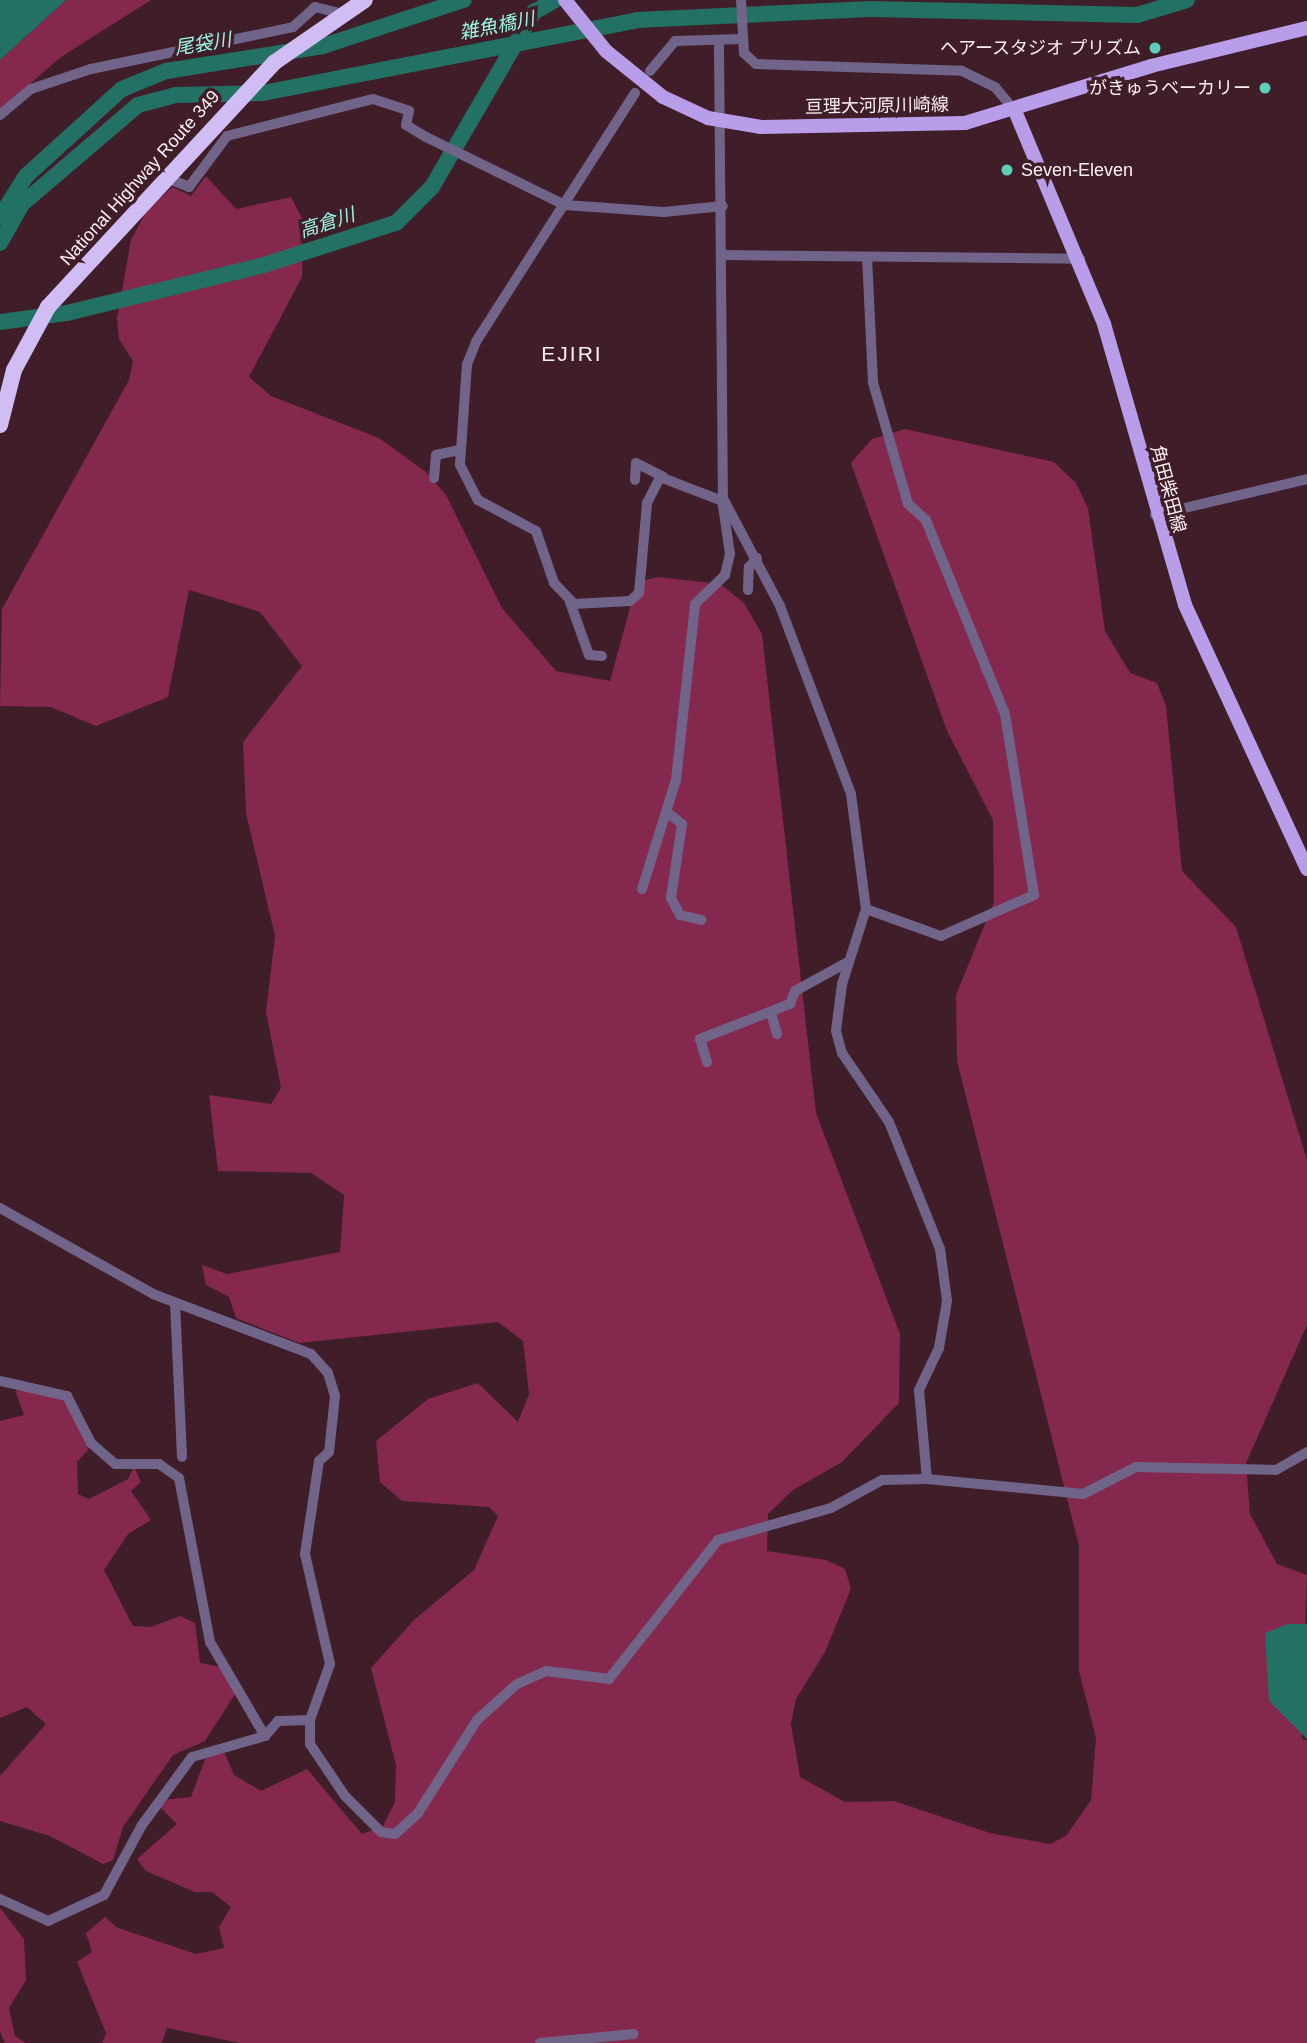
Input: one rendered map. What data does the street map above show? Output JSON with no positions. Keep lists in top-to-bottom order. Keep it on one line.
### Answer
{"streets":{"highway":["National Highway Route 349"],"main road":["亘理大河原川崎線","角田柴田線"]},"crossings":[["亘理大河原川崎線","角田柴田線"]],"districts":["EJIRI"],"water":["雑魚橋川","尾袋川","高倉川"],"places":["ヘアースタジオ プリズム","がきゅうベーカリー","Seven-Eleven"]}
